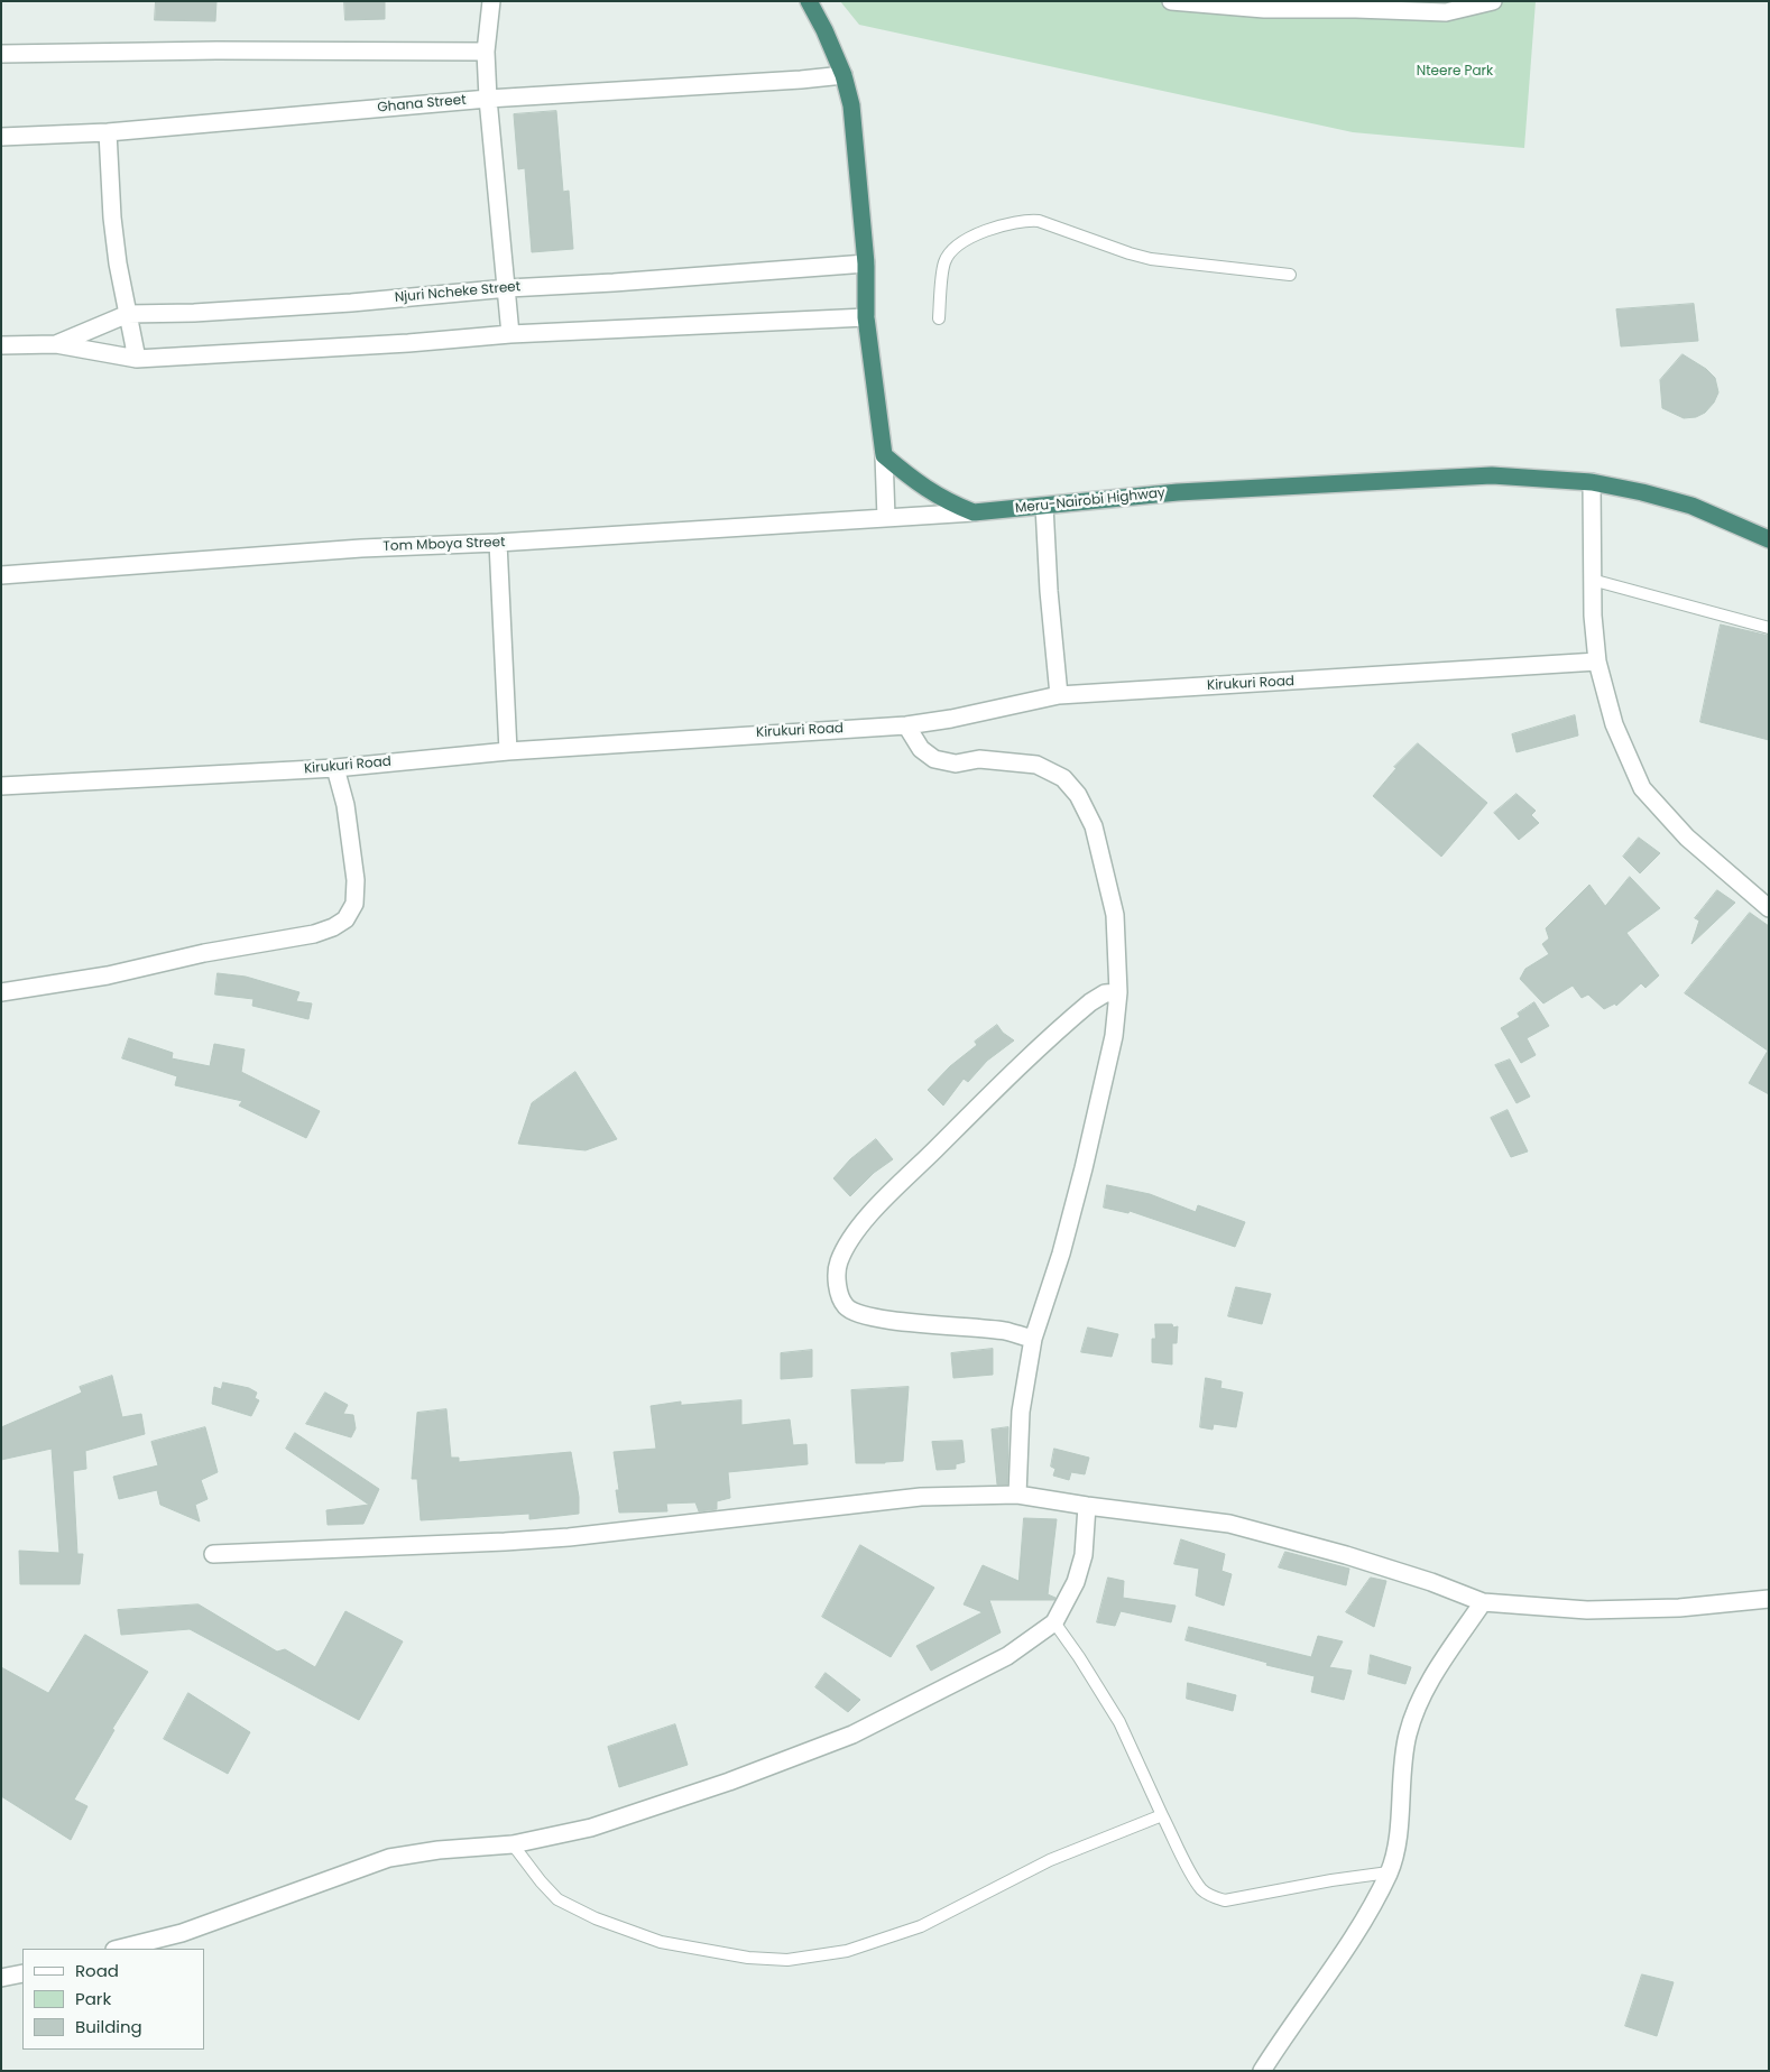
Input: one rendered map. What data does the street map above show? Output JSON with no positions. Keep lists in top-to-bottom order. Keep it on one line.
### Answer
{"streets":{"highway":["Meru-Nairobi Highway"],"street":["Ghana Street","Njuri Ncheke Street","Tom Mboya Street","Kirukuri Road"]},"crossings":[["Meru-Nairobi Highway","Tom Mboya Street"]],"parks":["Nteere Park"],"legend":["Road","Park","Building"]}
